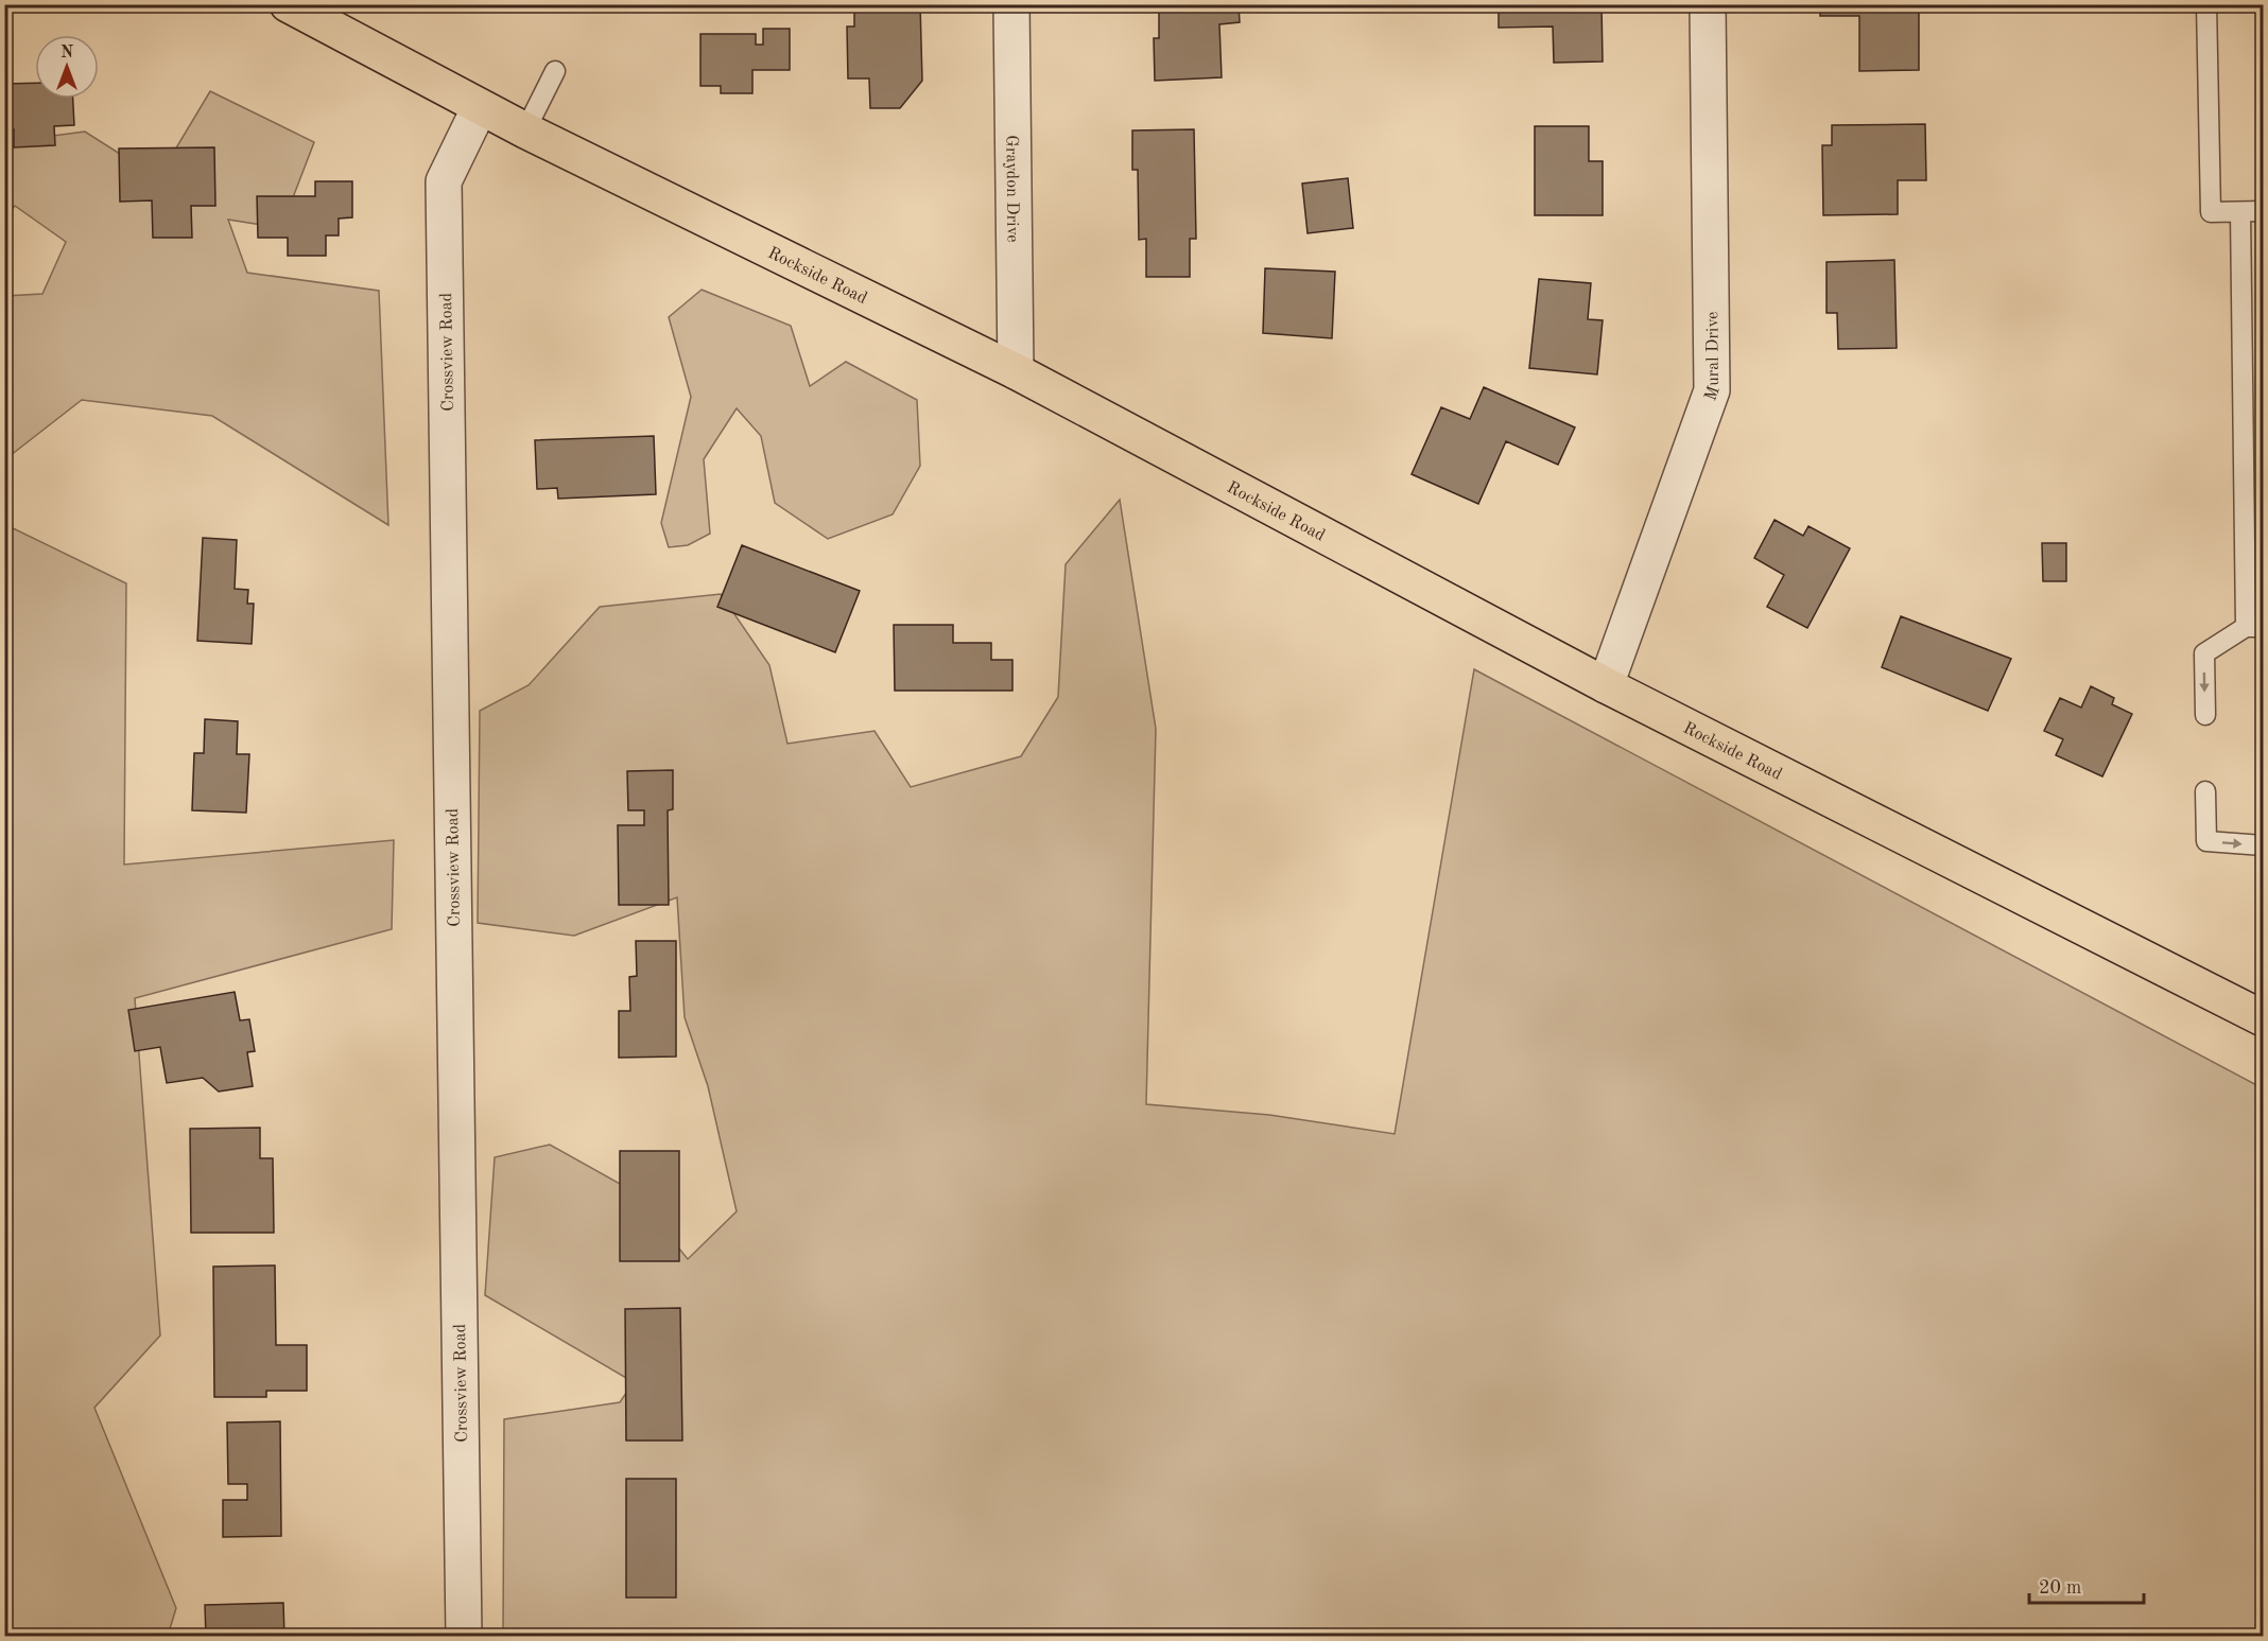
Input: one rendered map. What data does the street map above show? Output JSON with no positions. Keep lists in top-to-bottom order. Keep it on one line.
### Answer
{"streets":{"main road":["Rockside Road"],"street":["Graydon Drive","Crossview Road","Mural Drive"]},"crossings":[["Graydon Drive","Rockside Road"],["Rockside Road","Crossview Road"],["Rockside Road","Mural Drive"]],"scale_bar":"20 m","north":"top"}
